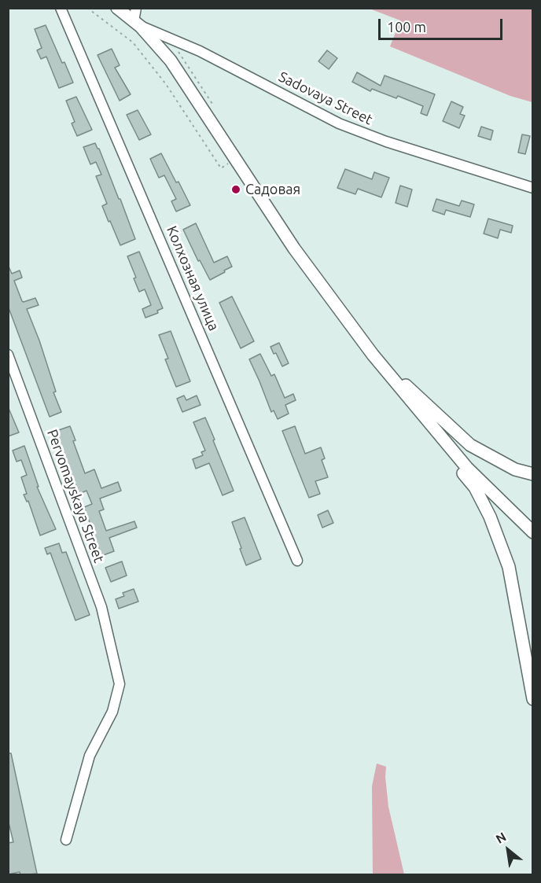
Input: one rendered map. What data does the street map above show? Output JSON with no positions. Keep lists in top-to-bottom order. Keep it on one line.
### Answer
{"streets":{"street":["Sadovaya Street","Колхозная улица","Pervomayskaya Street"]},"places":["Садовая"],"scale_bar":"100 m","north":"top left"}
